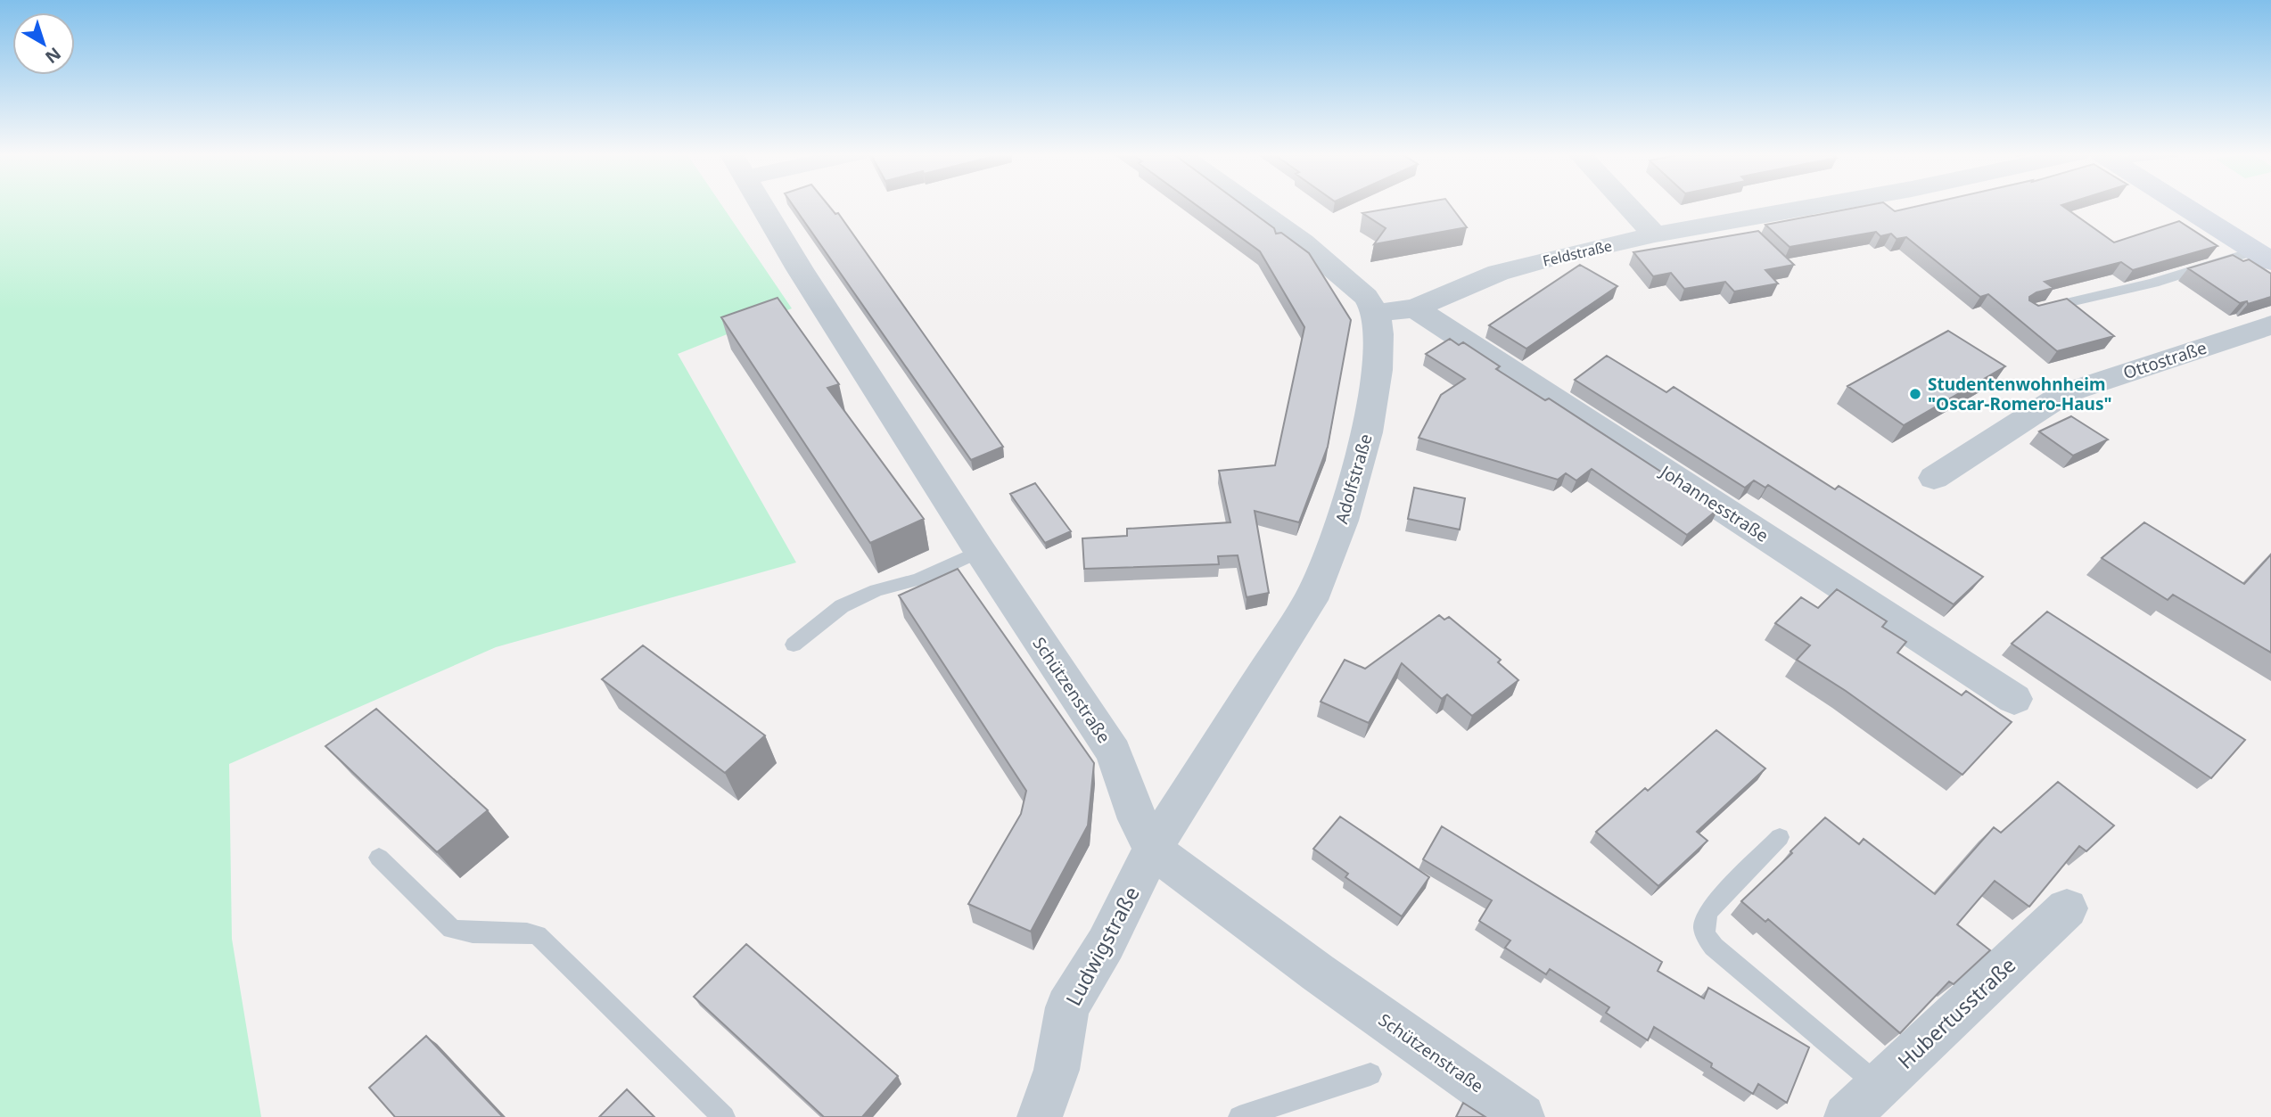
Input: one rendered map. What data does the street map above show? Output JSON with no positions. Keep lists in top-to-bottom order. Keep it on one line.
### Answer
{"streets":{"street":["Feldstraße","Ottostraße","Adolfstraße","Johannesstraße","Schützenstraße","Ludwigstraße","Hubertusstraße"]},"crossings":[["Feldstraße","Adolfstraße"],["Feldstraße","Johannesstraße"],["Adolfstraße","Schützenstraße"],["Adolfstraße","Ludwigstraße"],["Schützenstraße","Ludwigstraße"]],"places":["Studentenwohnheim \"Oscar-Romero-Haus\""],"north":"bottom right"}
